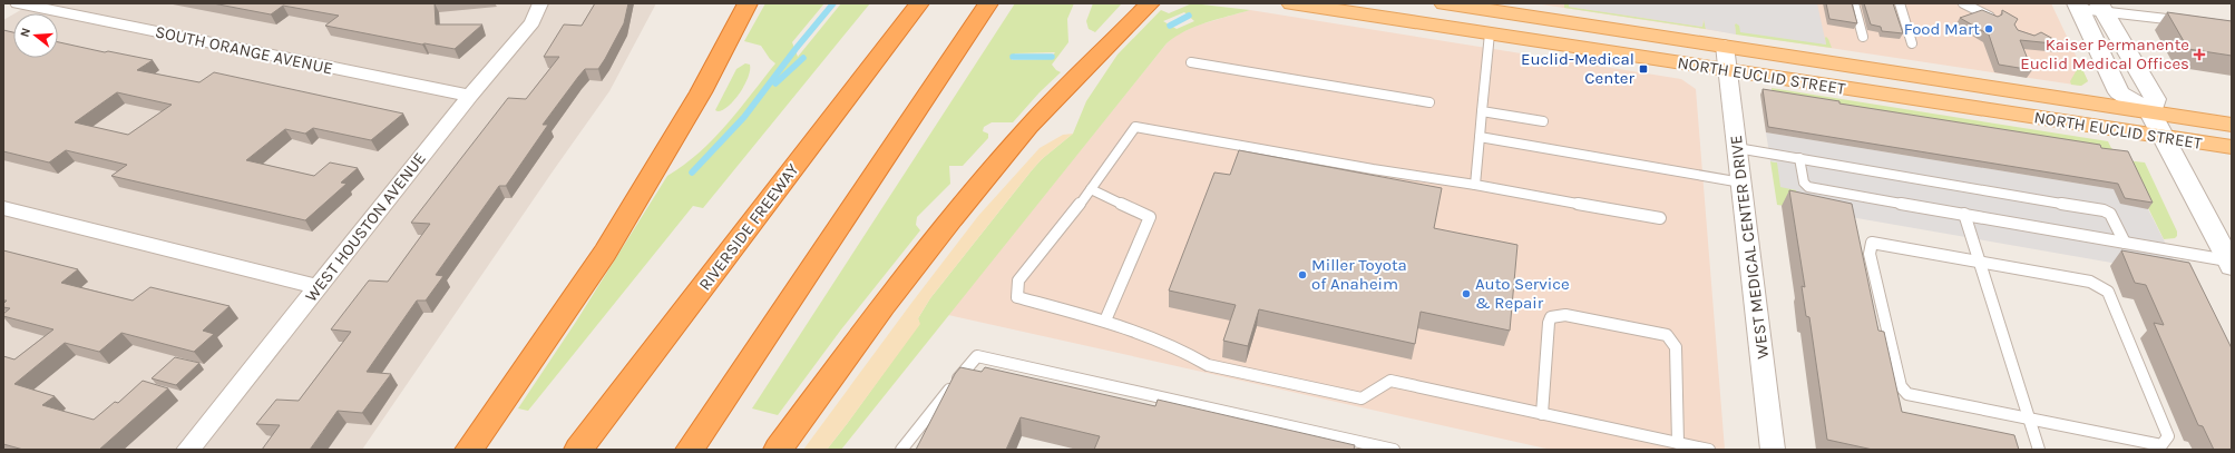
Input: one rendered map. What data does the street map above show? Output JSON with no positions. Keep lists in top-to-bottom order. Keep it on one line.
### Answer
{"streets":{"highway":["RIVERSIDE FREEWAY"],"main road":["NORTH EUCLID STREET"],"street":["SOUTH ORANGE AVENUE","WEST HOUSTON AVENUE","WEST MEDICAL CENTER DRIVE"]},"crossings":[["SOUTH ORANGE AVENUE","WEST HOUSTON AVENUE"],["NORTH EUCLID STREET","WEST MEDICAL CENTER DRIVE"]],"places":{"other":["Food Mart","Miller Toyota of Anaheim","Auto Service & Repair"],"health":["Kaiser Permanente Euclid Medical Offices"],"transit":["Euclid-Medical Center"]},"north":"left"}
